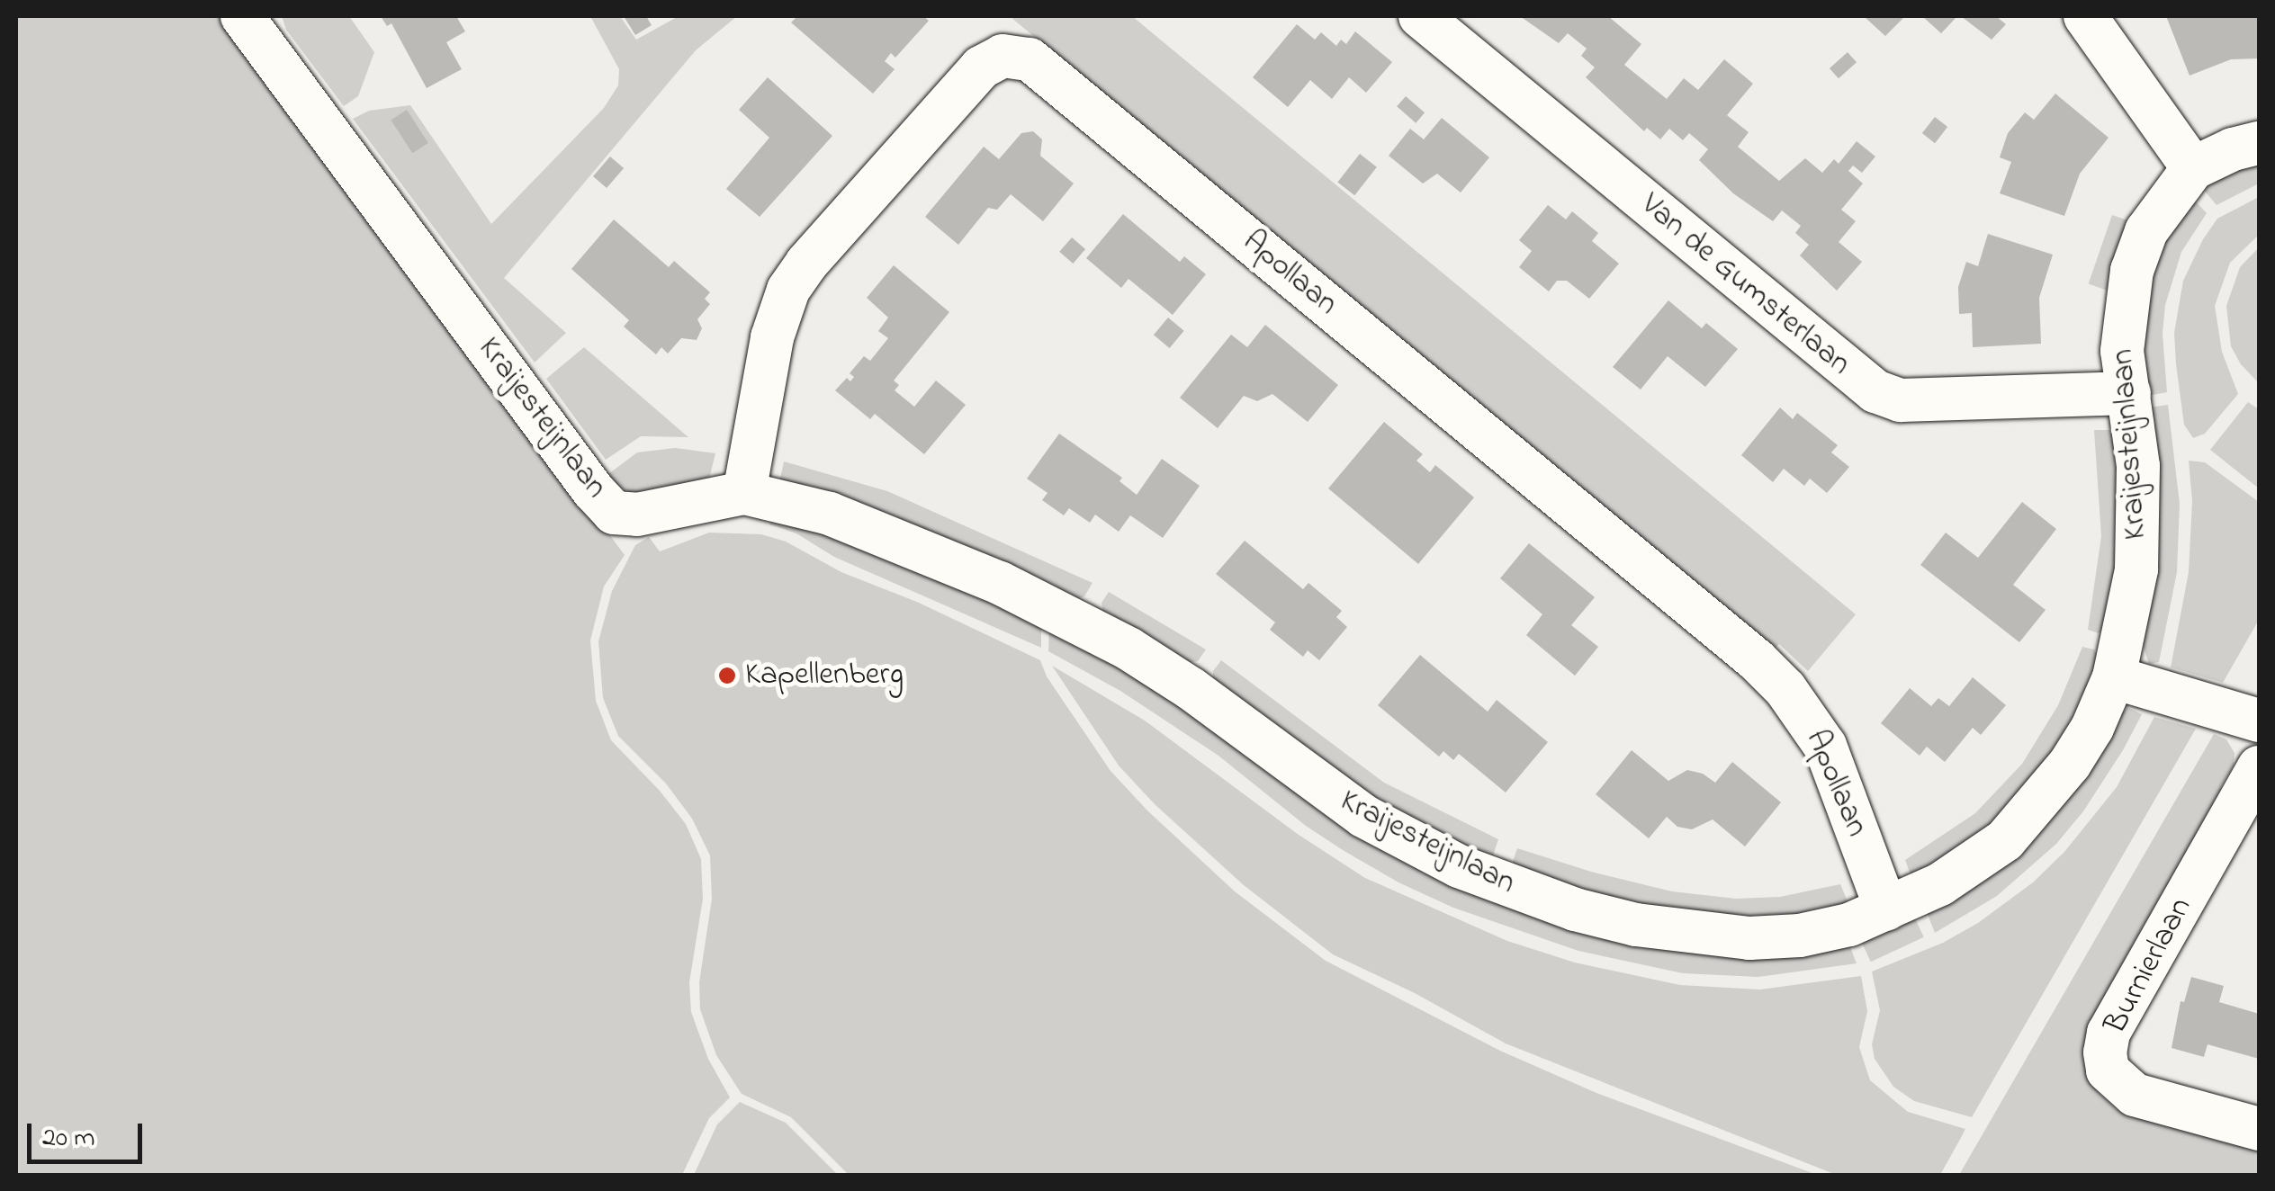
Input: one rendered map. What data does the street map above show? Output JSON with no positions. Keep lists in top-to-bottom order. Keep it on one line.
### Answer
{"streets":{"street":["Apollaan","Van de Gumsterlaan","Kraijesteijnlaan","Burnierlaan"]},"crossings":[["Apollaan","Kraijesteijnlaan"],["Van de Gumsterlaan","Kraijesteijnlaan"]],"places":["Kapellenberg"],"scale_bar":"20 m"}
